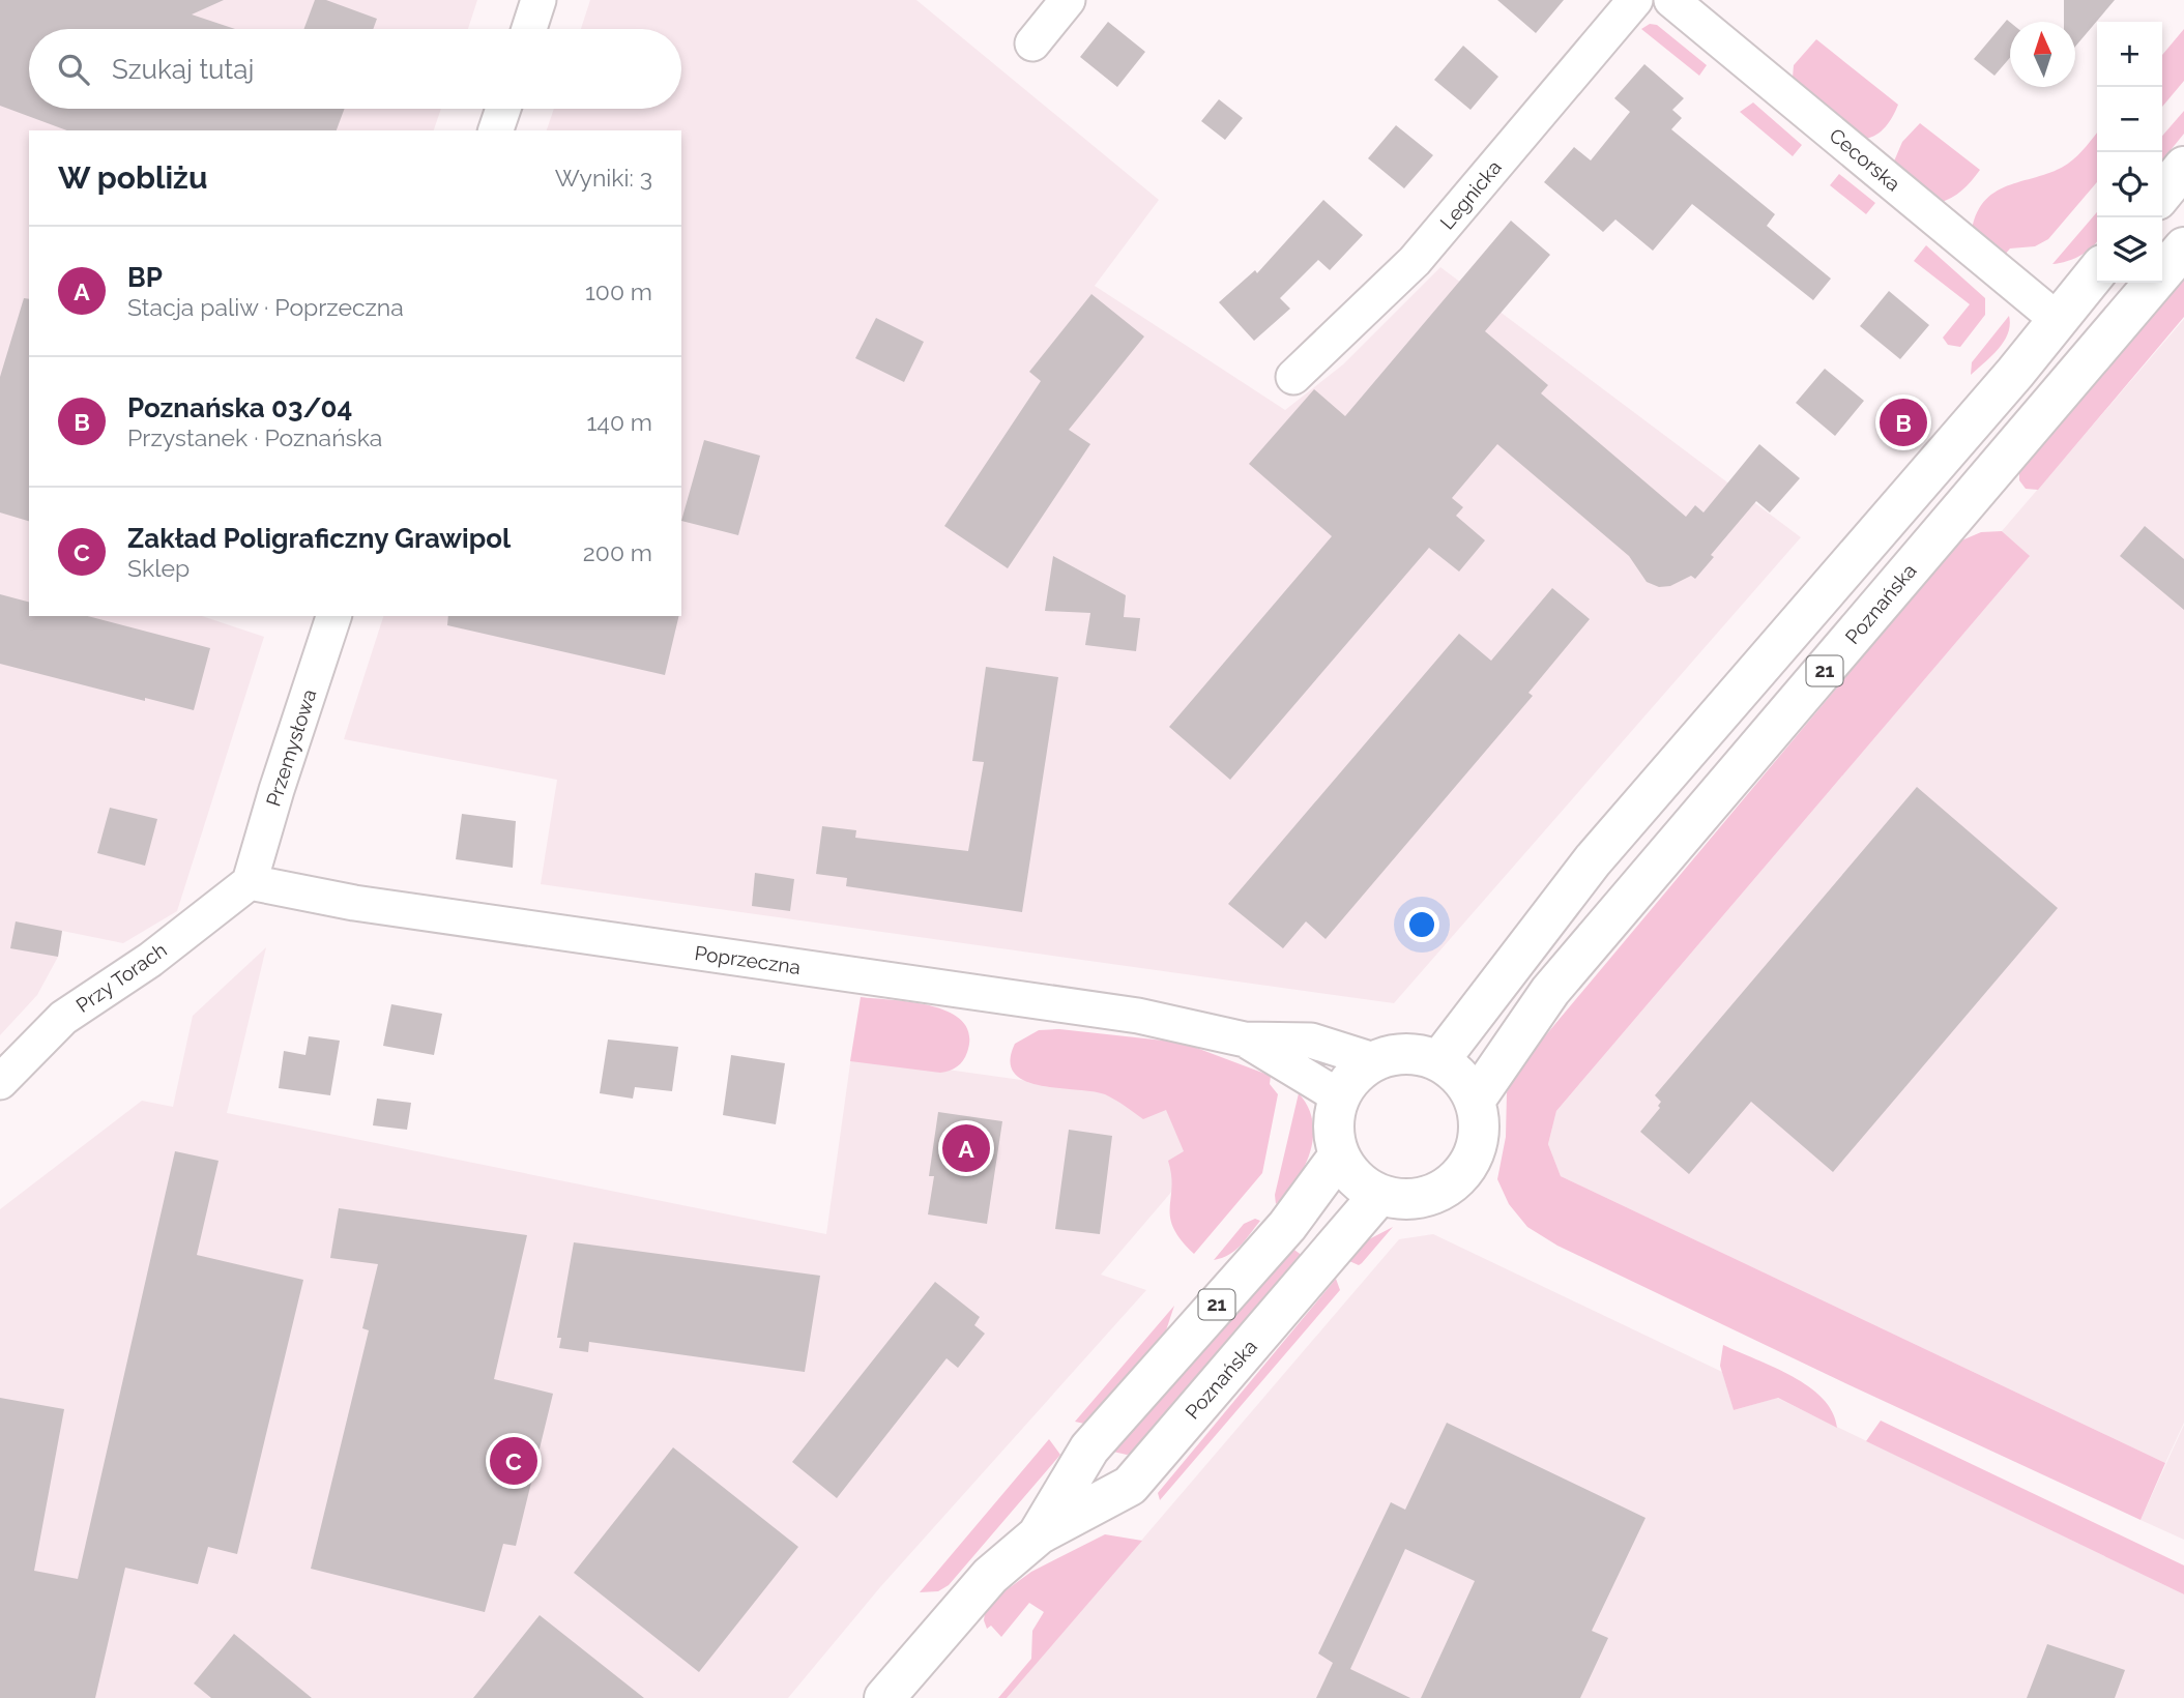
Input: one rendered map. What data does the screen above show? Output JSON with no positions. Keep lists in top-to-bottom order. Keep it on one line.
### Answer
{"streets":{"main road":["Poznańska","21"],"street":["Cecorska","Legnicka","Przemysłowa","Poprzeczna","Przy Torach"]},"crossings":[["Cecorska","21"],["Poznańska","21"],["Poznańska","Poprzeczna"],["21","Poprzeczna"],["Przemysłowa","Poprzeczna"],["Przemysłowa","Przy Torach"],["Poprzeczna","Przy Torach"]],"north":"top","page":{"map_buttons":["+","−"],"search":"Szukaj tutaj","heading":["W pobliżu","Wyniki: 3"],"list":[{"mark":"A","name":"BP","note":"Stacja paliw · Poprzeczna","value":"100 m"},{"mark":"B","name":"Poznańska 03/04","note":"Przystanek · Poznańska","value":"140 m"},{"mark":"C","name":"Zakład Poligraficzny Grawipol","note":"Sklep","value":"200 m"}],"pins":["B","A","C"]}}
